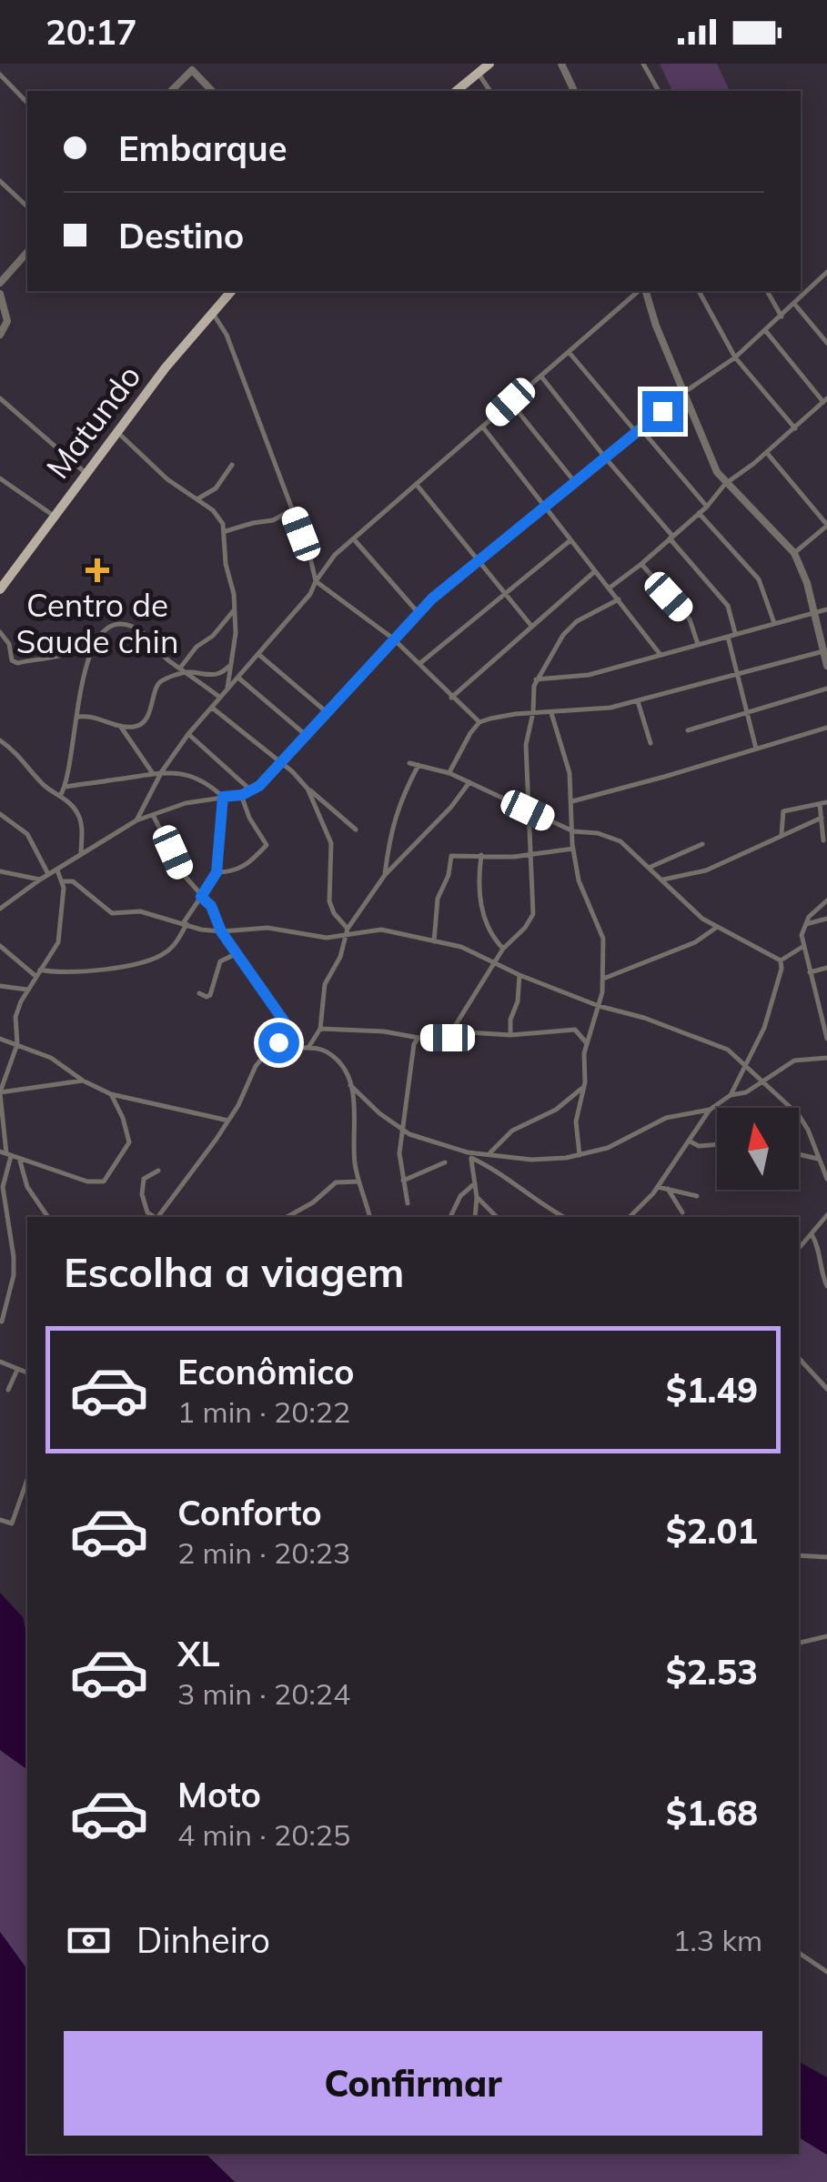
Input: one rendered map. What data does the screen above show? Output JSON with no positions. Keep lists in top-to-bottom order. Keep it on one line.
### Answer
{"streets":{"main road":["Matundo"]},"places":{"health":["Centro de Saude chin"]},"north":"top","page":{"status":"20:17","banner":["Embarque","Destino"],"heading":"Escolha a viagem","list":[{"name":"Econômico","note":"1 min · 20:22","value":"$1.49"},{"name":"Conforto","note":"2 min · 20:23","value":"$2.01"},{"name":"XL","note":"3 min · 20:24","value":"$2.53"},{"name":"Moto","note":"4 min · 20:25","value":"$1.68"}],"pay":["Dinheiro","1.3 km"],"buttons":"Confirmar"}}
